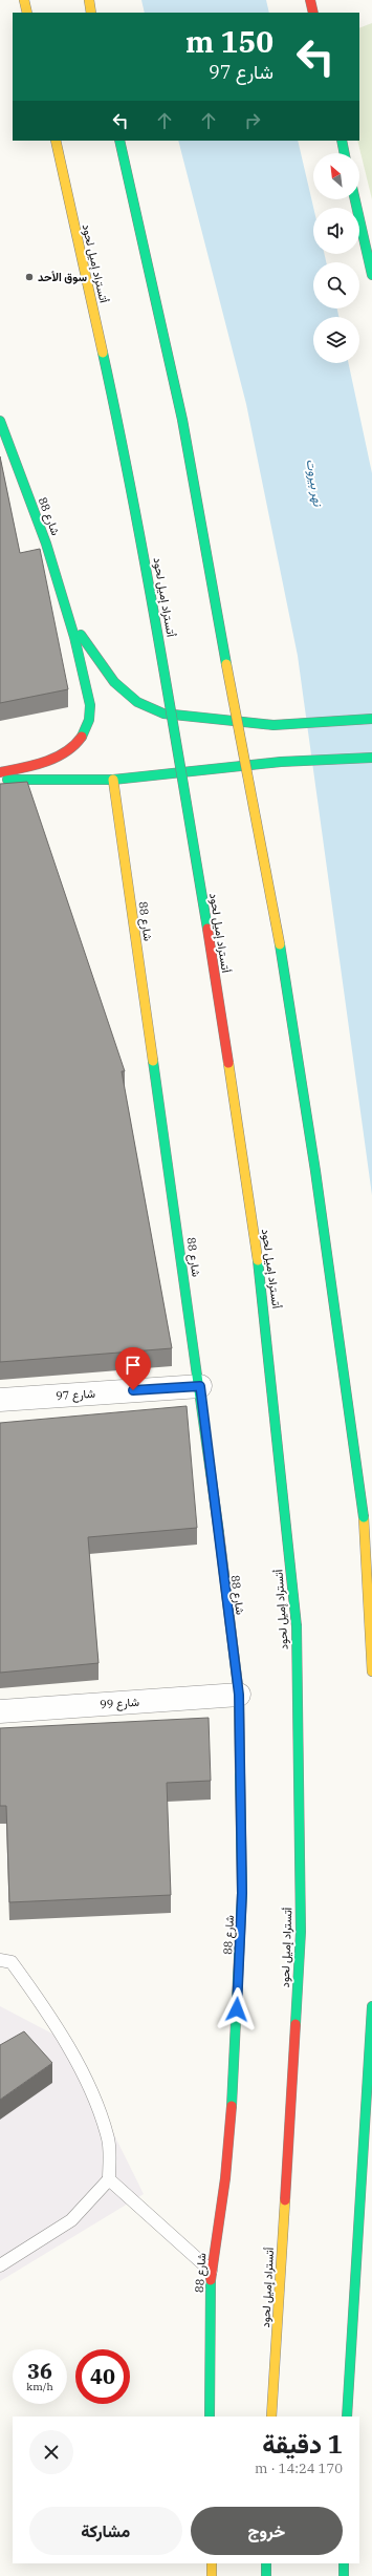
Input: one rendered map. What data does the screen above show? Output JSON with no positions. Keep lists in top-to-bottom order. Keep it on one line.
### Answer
{"streets":{"main road":["أتستراد إميل لحود","شارع 88"],"street":["شارع 97","شارع 99"]},"crossings":[["شارع 88","شارع 97"],["شارع 88","شارع 99"]],"water":["نهر بيروت"],"places":["سوق الأحد"],"north":"top left","page":{"turn":["150 m","شارع 97"],"speed":"36 km/h","limit":"40","heading":["1 دقيقة","170 m · 14:24"],"buttons":["خروج","مشاركة"]}}
